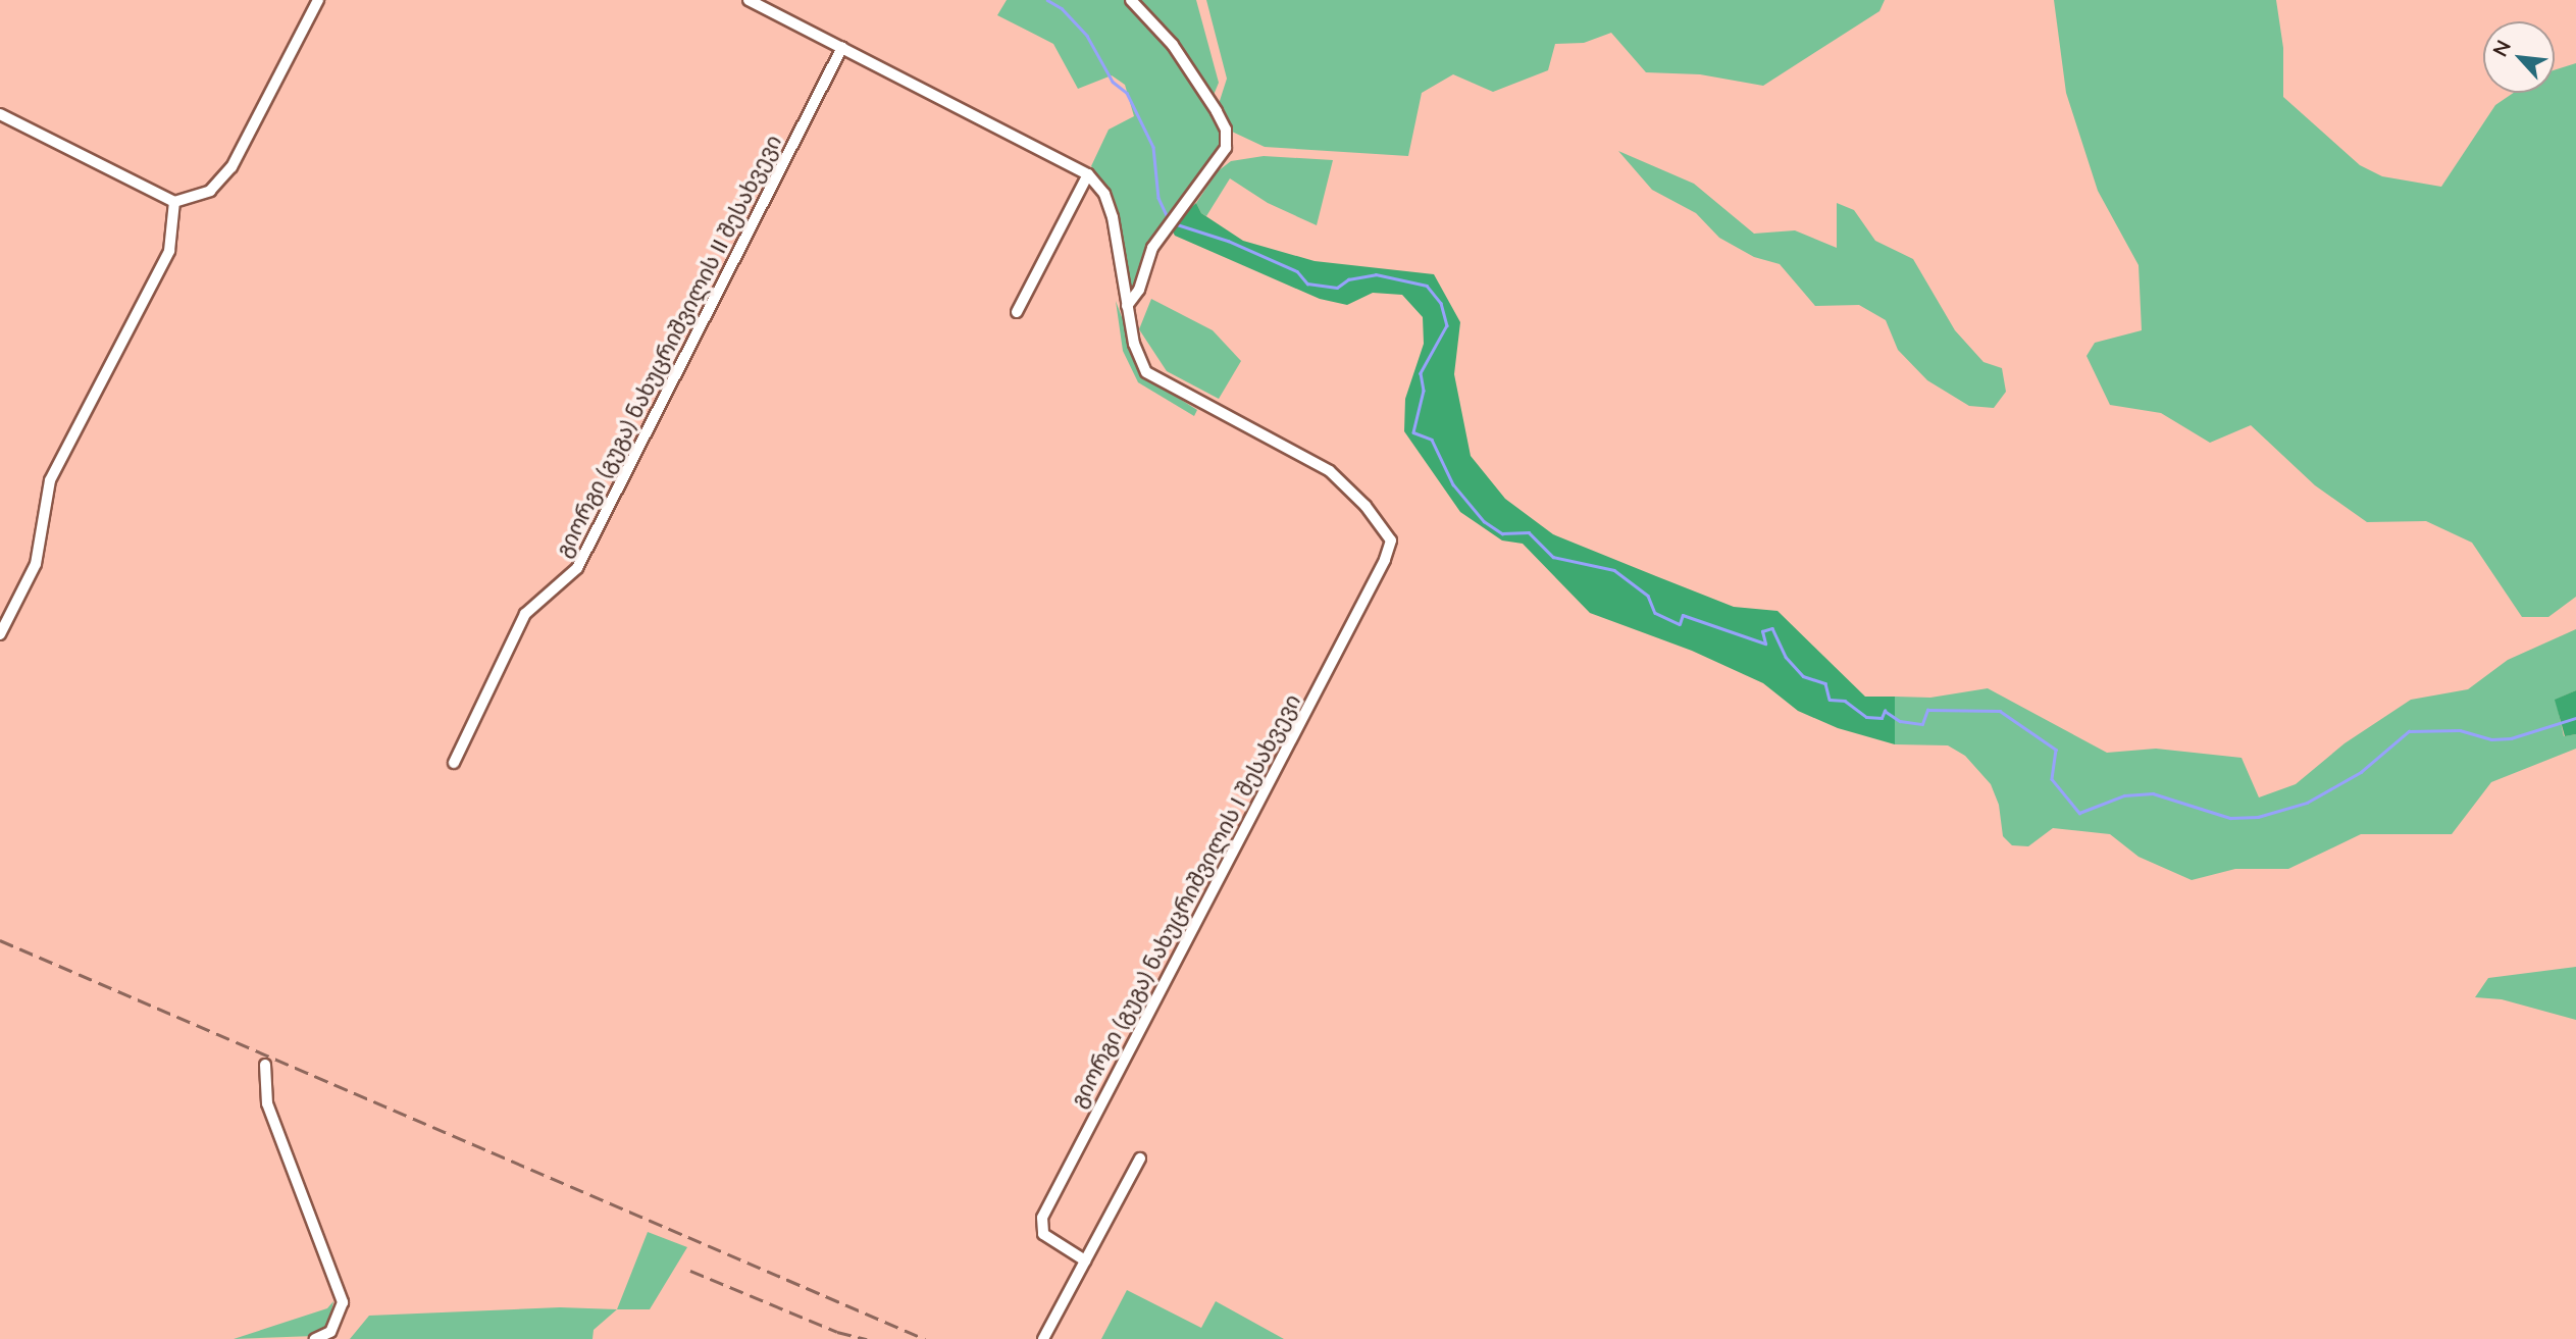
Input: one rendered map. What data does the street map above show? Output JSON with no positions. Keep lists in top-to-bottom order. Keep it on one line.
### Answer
{"streets":{"street":["გიორგი (გუგა) ნახუცრიშვილის II შესახვევი","გიორგი (გუგა) ნახუცრიშვილის I შესახვევი"]},"north":"top left"}
